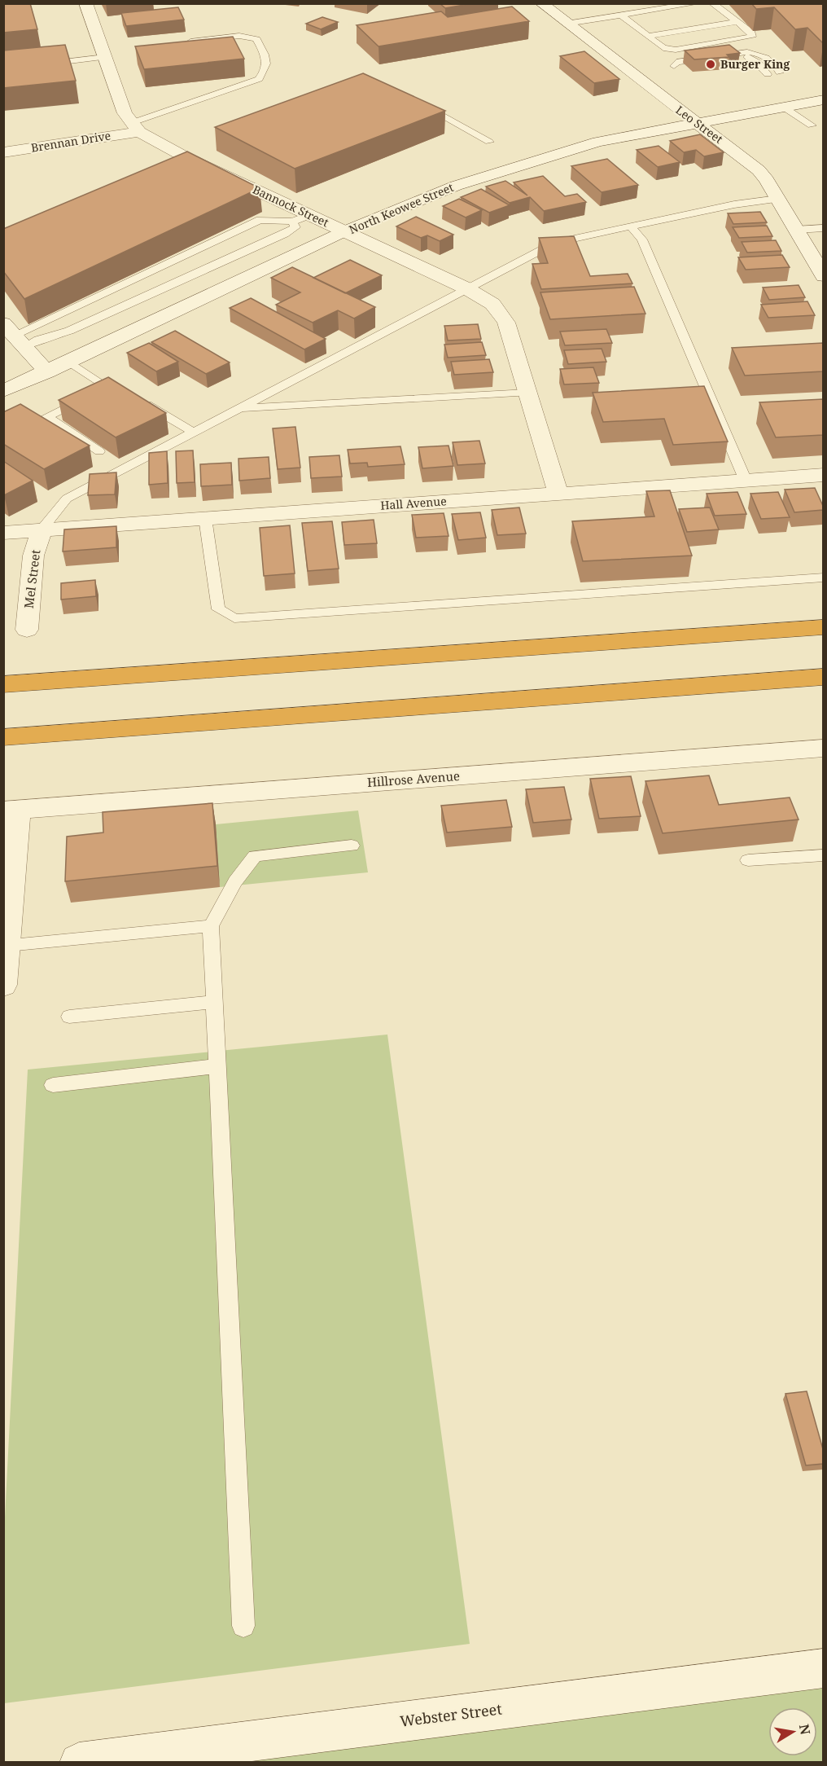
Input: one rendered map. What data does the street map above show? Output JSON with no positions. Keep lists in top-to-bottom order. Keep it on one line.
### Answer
{"streets":{"street":["Leo Street","Brennan Drive","Bannock Street","North Keowee Street","Hall Avenue","Mel Street","Hillrose Avenue","Webster Street"]},"crossings":[["Leo Street","North Keowee Street"],["Brennan Drive","Bannock Street"],["Bannock Street","North Keowee Street"],["Bannock Street","Hall Avenue"],["Hall Avenue","Mel Street"]],"places":["Burger King"],"north":"right"}
